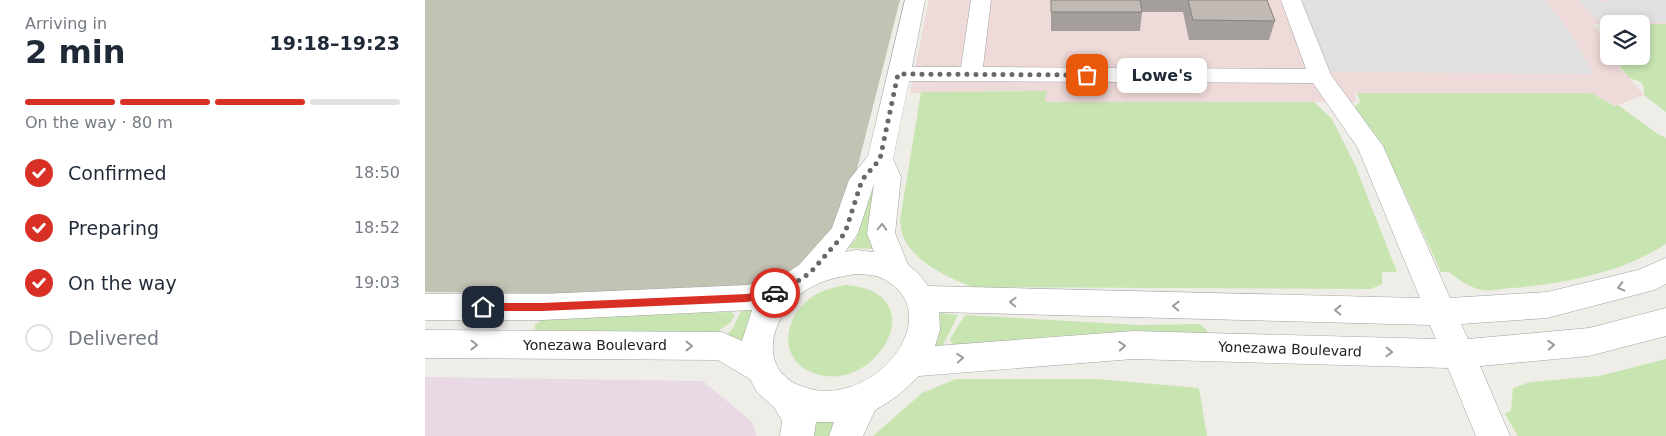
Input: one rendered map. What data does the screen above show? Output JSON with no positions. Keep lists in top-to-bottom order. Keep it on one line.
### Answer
{"streets":{"street":["Yonezawa Boulevard"]},"places":["Lowe's"],"page":{"heading":["2 min","Arriving in","19:18–19:23"],"bubble":"Lowe's","bar":"On the way · 80 m","list":[["Confirmed","18:50"],["Preparing","18:52"],["On the way","19:03"],"Delivered"]}}
